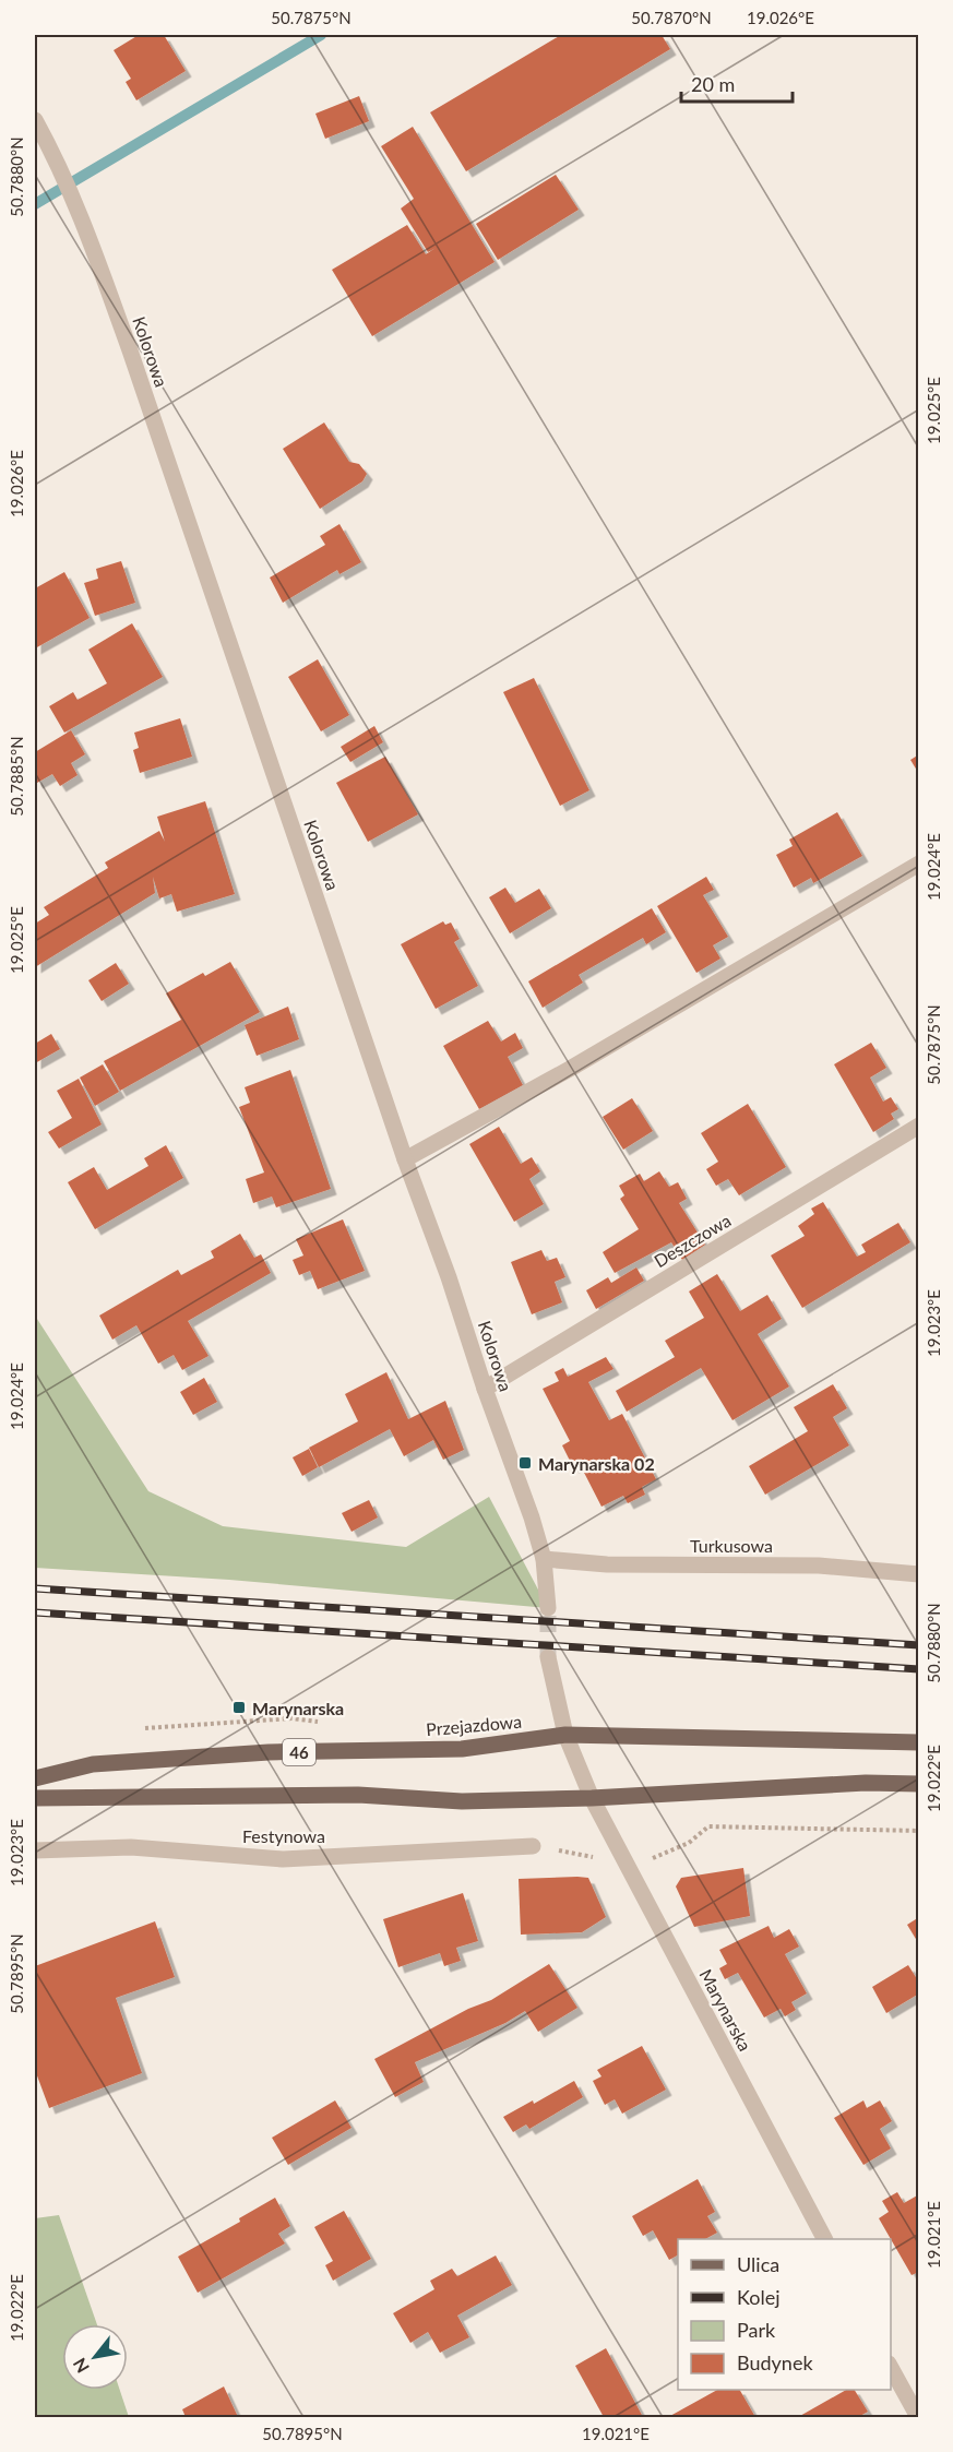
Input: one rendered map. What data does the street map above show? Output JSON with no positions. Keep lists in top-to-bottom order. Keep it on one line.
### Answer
{"streets":{"main road":["Przejazdowa","46"],"street":["Kolorowa","Deszczowa","Turkusowa","Festynowa","Marynarska"]},"crossings":[["Kolorowa","Deszczowa"],["Kolorowa","Turkusowa"]],"places":{"transit":["Marynarska 02","Marynarska"]},"legend":["Ulica","Kolej","Park","Budynek"],"scale_bar":"20 m","north":"bottom left","coordinates":["50.7875°N","50.7870°N","19.026°E","50.7880°N","19.025°E","50.7885°N","19.024°E","19.023°E","19.022°E","50.7895°N","19.021°E"]}
